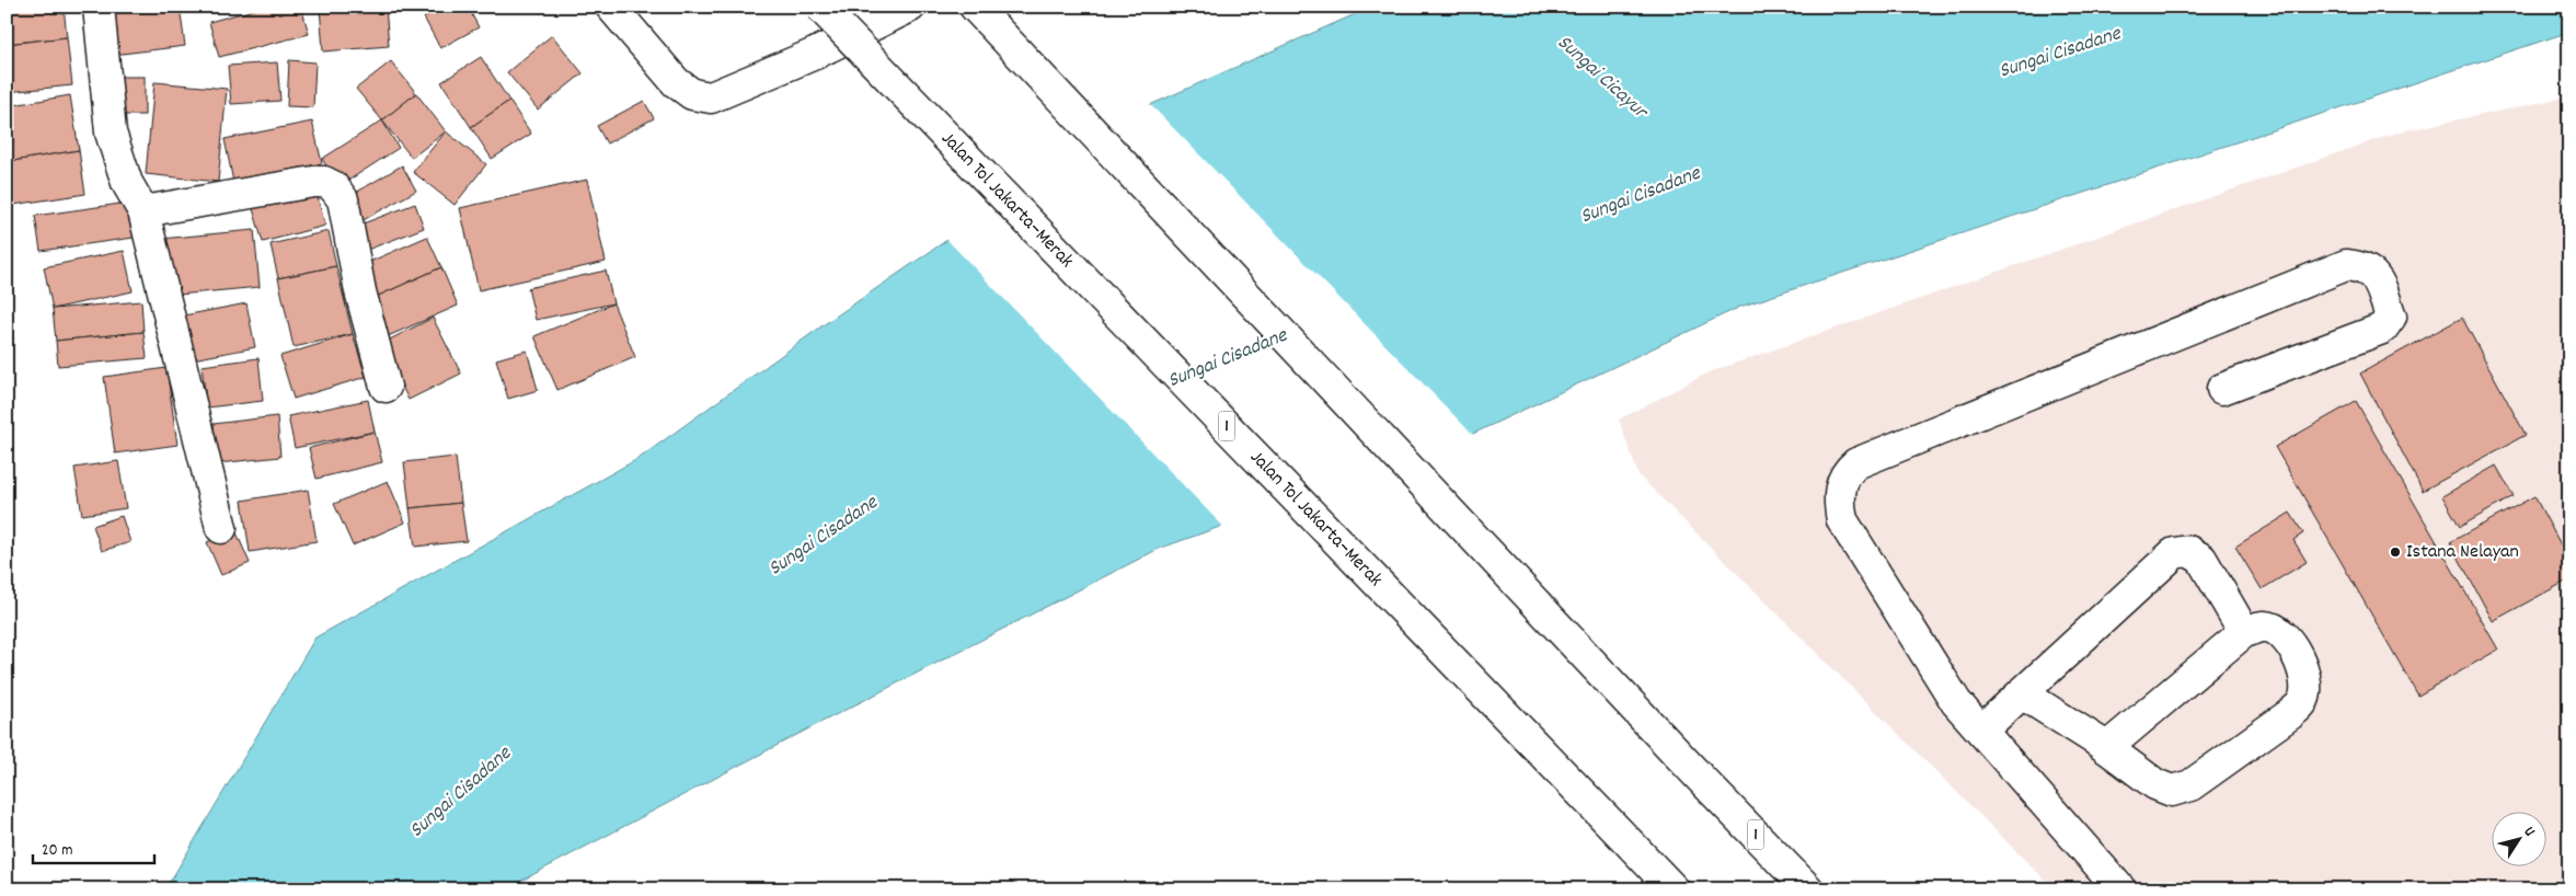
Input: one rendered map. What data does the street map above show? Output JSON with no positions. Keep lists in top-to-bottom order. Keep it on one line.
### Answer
{"streets":{"main road":["Jalan Tol Jakarta–Merak","1"]},"water":["Sungai Cisadane","Sungai Cicayur"],"places":["Istana Nelayan"],"scale_bar":"20 m","north":"top right"}
